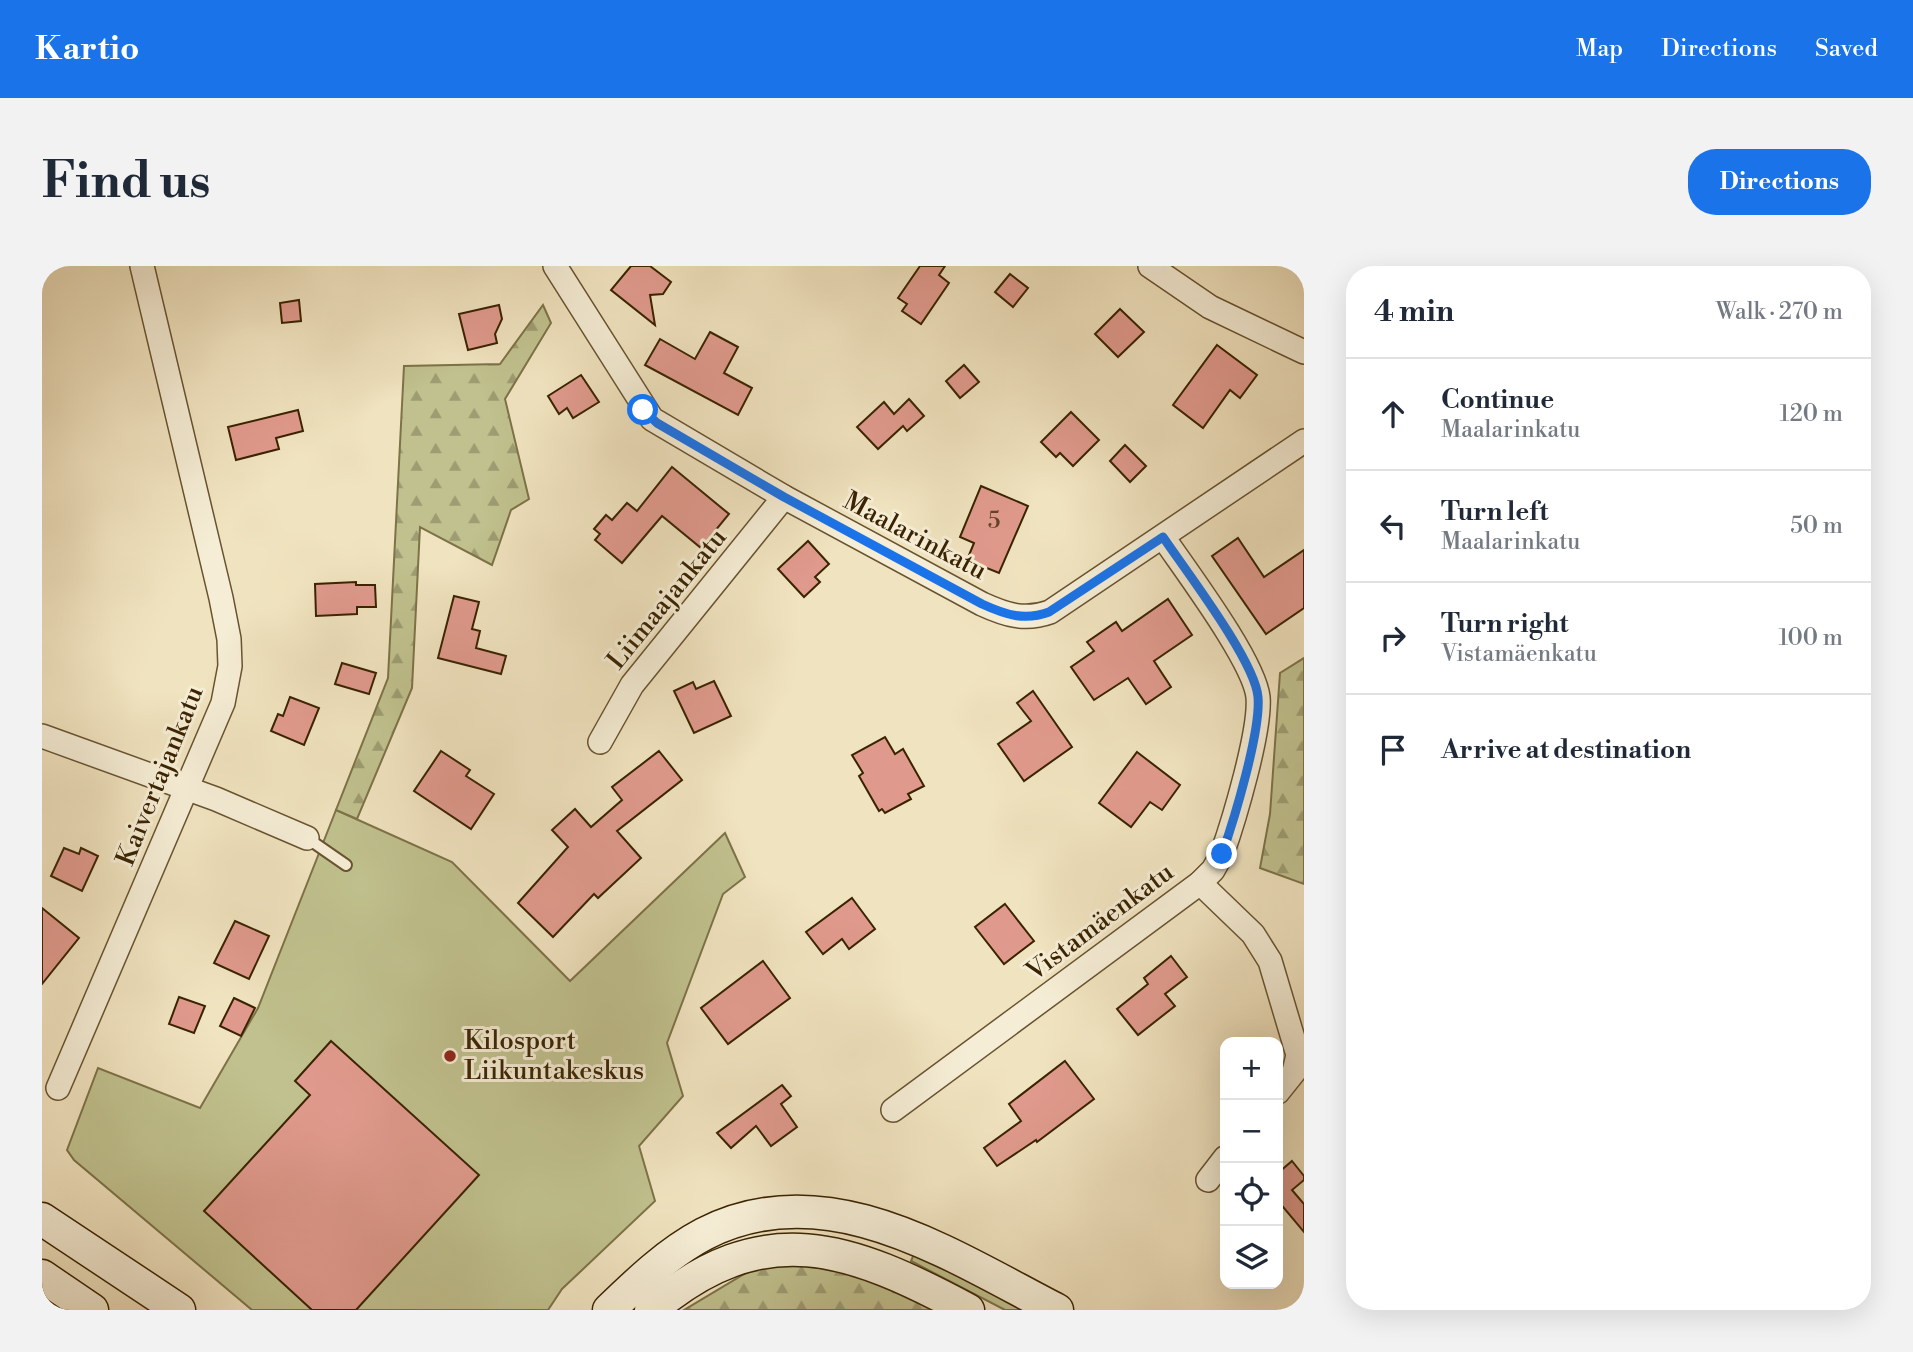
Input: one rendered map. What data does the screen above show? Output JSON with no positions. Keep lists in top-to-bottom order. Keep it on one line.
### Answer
{"streets":{"street":["Maalarinkatu","Liimaajankatu","Kaivertajankatu","Vistamäenkatu"]},"crossings":[["Maalarinkatu","Liimaajankatu"],["Maalarinkatu","Vistamäenkatu"]],"places":["Kilosport Liikuntakeskus"],"house_numbers":["5"],"page":{"header":"Kartio","nav":["Map","Directions","Saved"],"buttons":"Directions","title":"Find us","heading":["4 min","Walk · 270 m"],"list":[["Continue","Maalarinkatu","120 m"],["Turn left","Maalarinkatu","50 m"],["Turn right","Vistamäenkatu","100 m"],"Arrive at destination"],"map_buttons":["+","−"]}}
